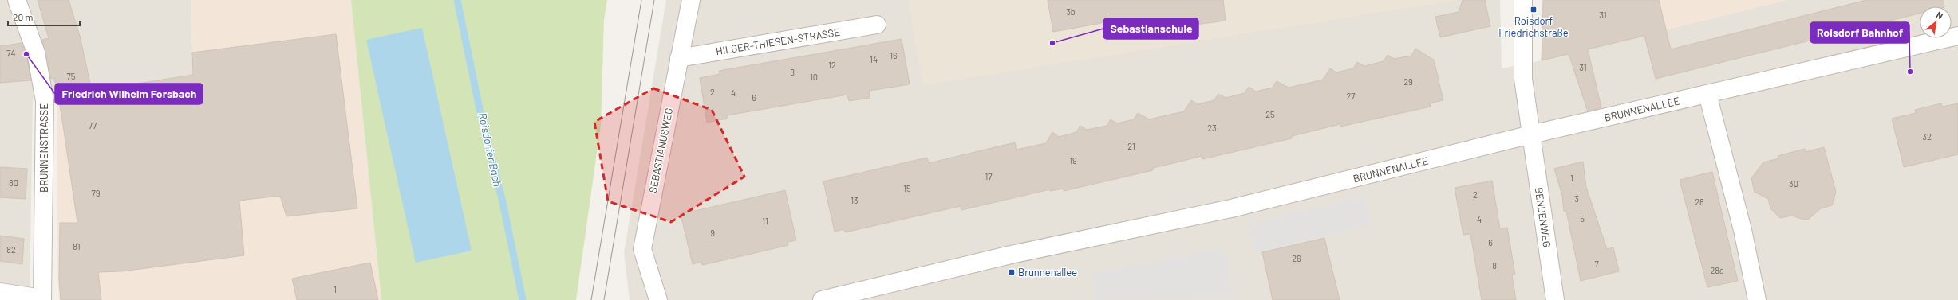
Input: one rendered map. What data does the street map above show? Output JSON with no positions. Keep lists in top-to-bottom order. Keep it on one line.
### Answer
{"streets":{"street":["HILGER-THIESEN-STRASSE","BRUNNENALLEE","BRUNNENSTRASSE","SEBASTIANUSWEG","BENDENWEG"]},"crossings":[["HILGER-THIESEN-STRASSE","SEBASTIANUSWEG"],["BRUNNENALLEE","BENDENWEG"]],"water":["Roisdorfer Bach"],"places":{"transit":["Roisdorf Friedrichstraße","Brunnenallee"],"other":["Sebastianschule","Friedrich Wilhelm Forsbach","Roisdorf Bahnhof"]},"house_numbers":["3b","31","74","16","14","12","31","8","75","10","29","2","4","27","6","25","77","23","32","21","19","17","1","80","30","15","79","2","3","13","28","5","4","11","9","6","81","82","26","7","8","28a","1"],"scale_bar":"20 m","north":"top right"}
